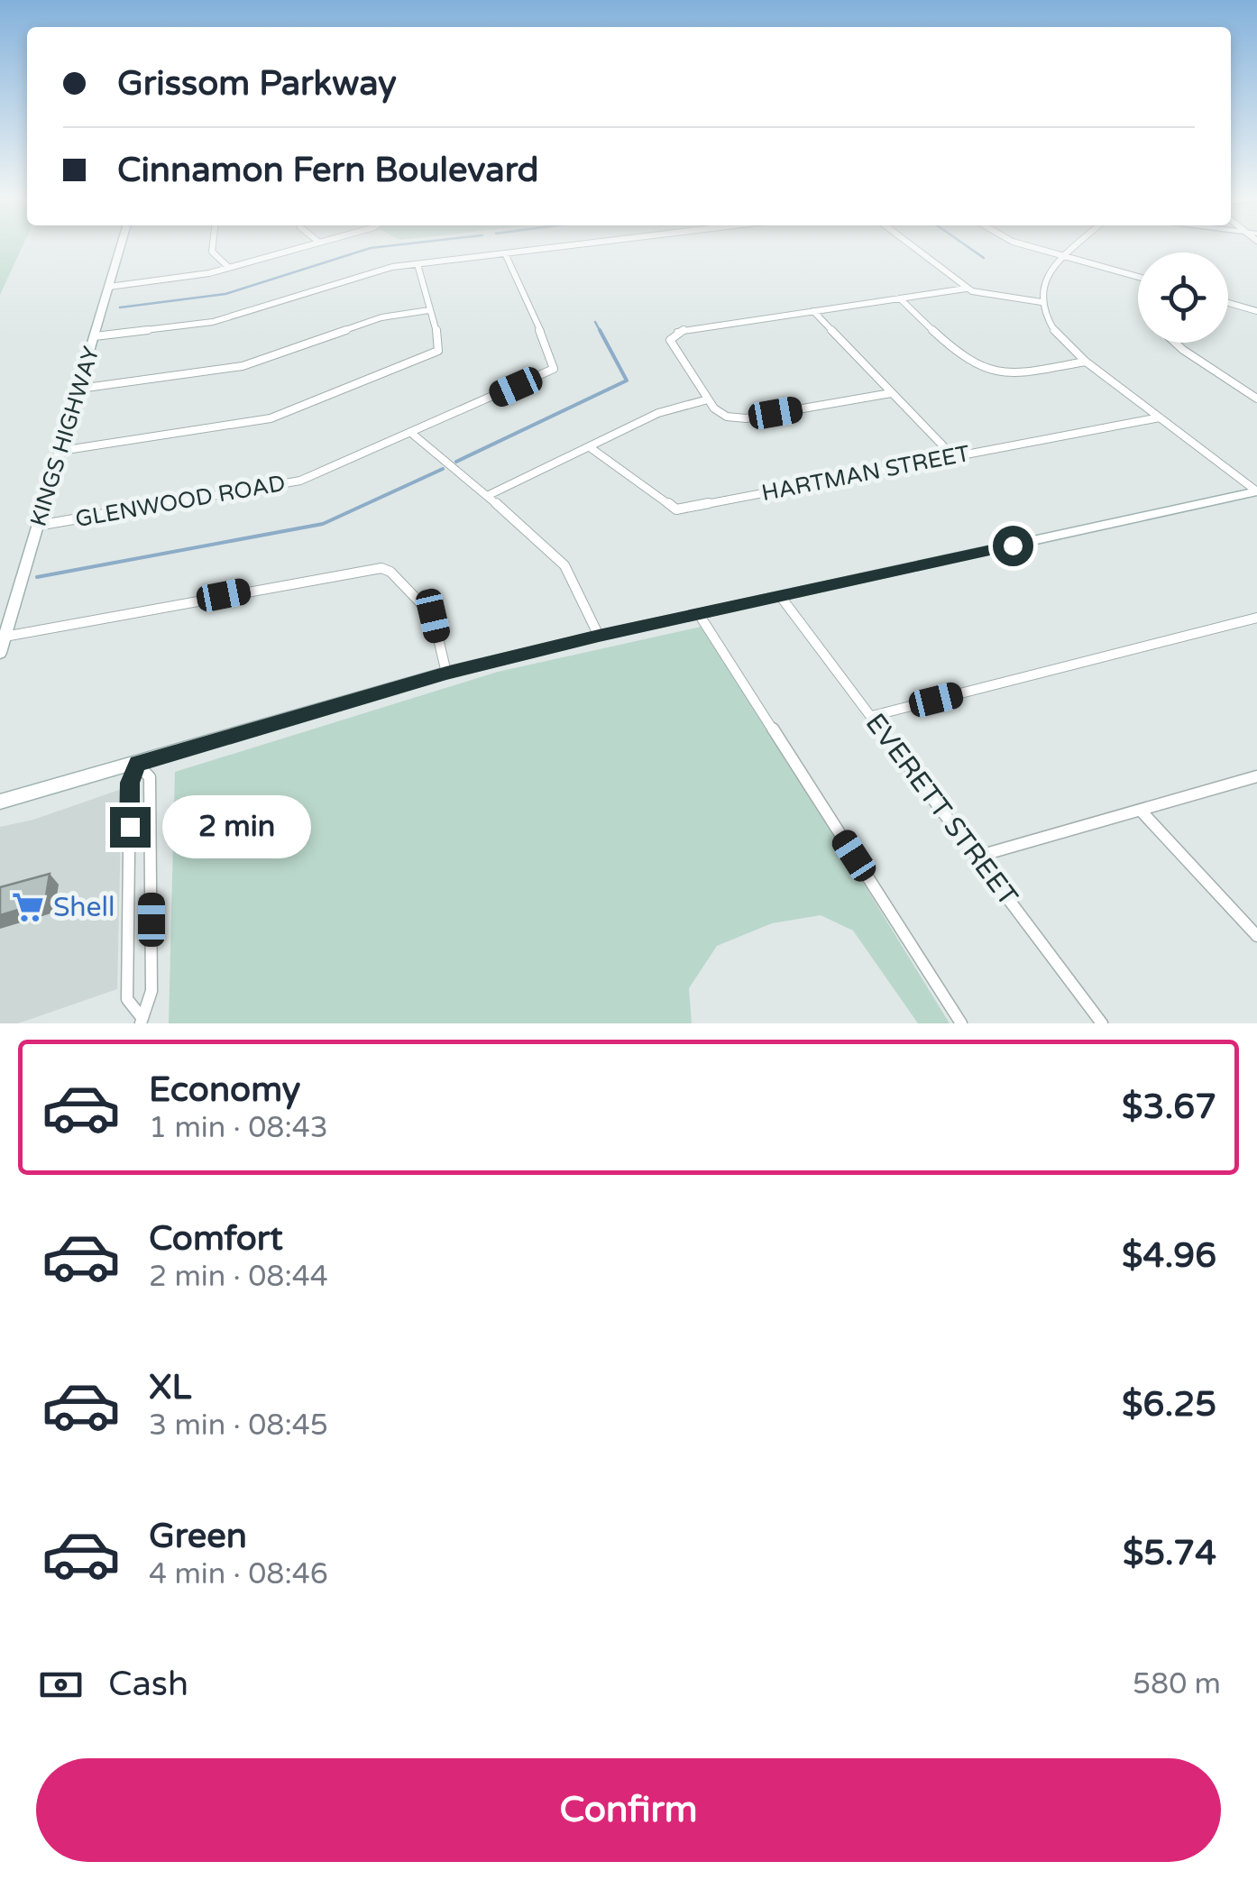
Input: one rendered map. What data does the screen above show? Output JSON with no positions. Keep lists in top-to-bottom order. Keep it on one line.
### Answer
{"streets":{"main road":["KINGS HIGHWAY"],"street":["HARTMAN STREET","GLENWOOD ROAD","EVERETT STREET"]},"crossings":[["KINGS HIGHWAY","GLENWOOD ROAD"]],"places":{"supermarket":["Shell"]},"page":{"banner":["Grissom Parkway","Cinnamon Fern Boulevard"],"bubble":"2 min","list":[{"name":"Economy","note":"1 min · 08:43","value":"$3.67"},{"name":"Comfort","note":"2 min · 08:44","value":"$4.96"},{"name":"XL","note":"3 min · 08:45","value":"$6.25"},{"name":"Green","note":"4 min · 08:46","value":"$5.74"}],"pay":["Cash","580 m"],"buttons":"Confirm"}}
